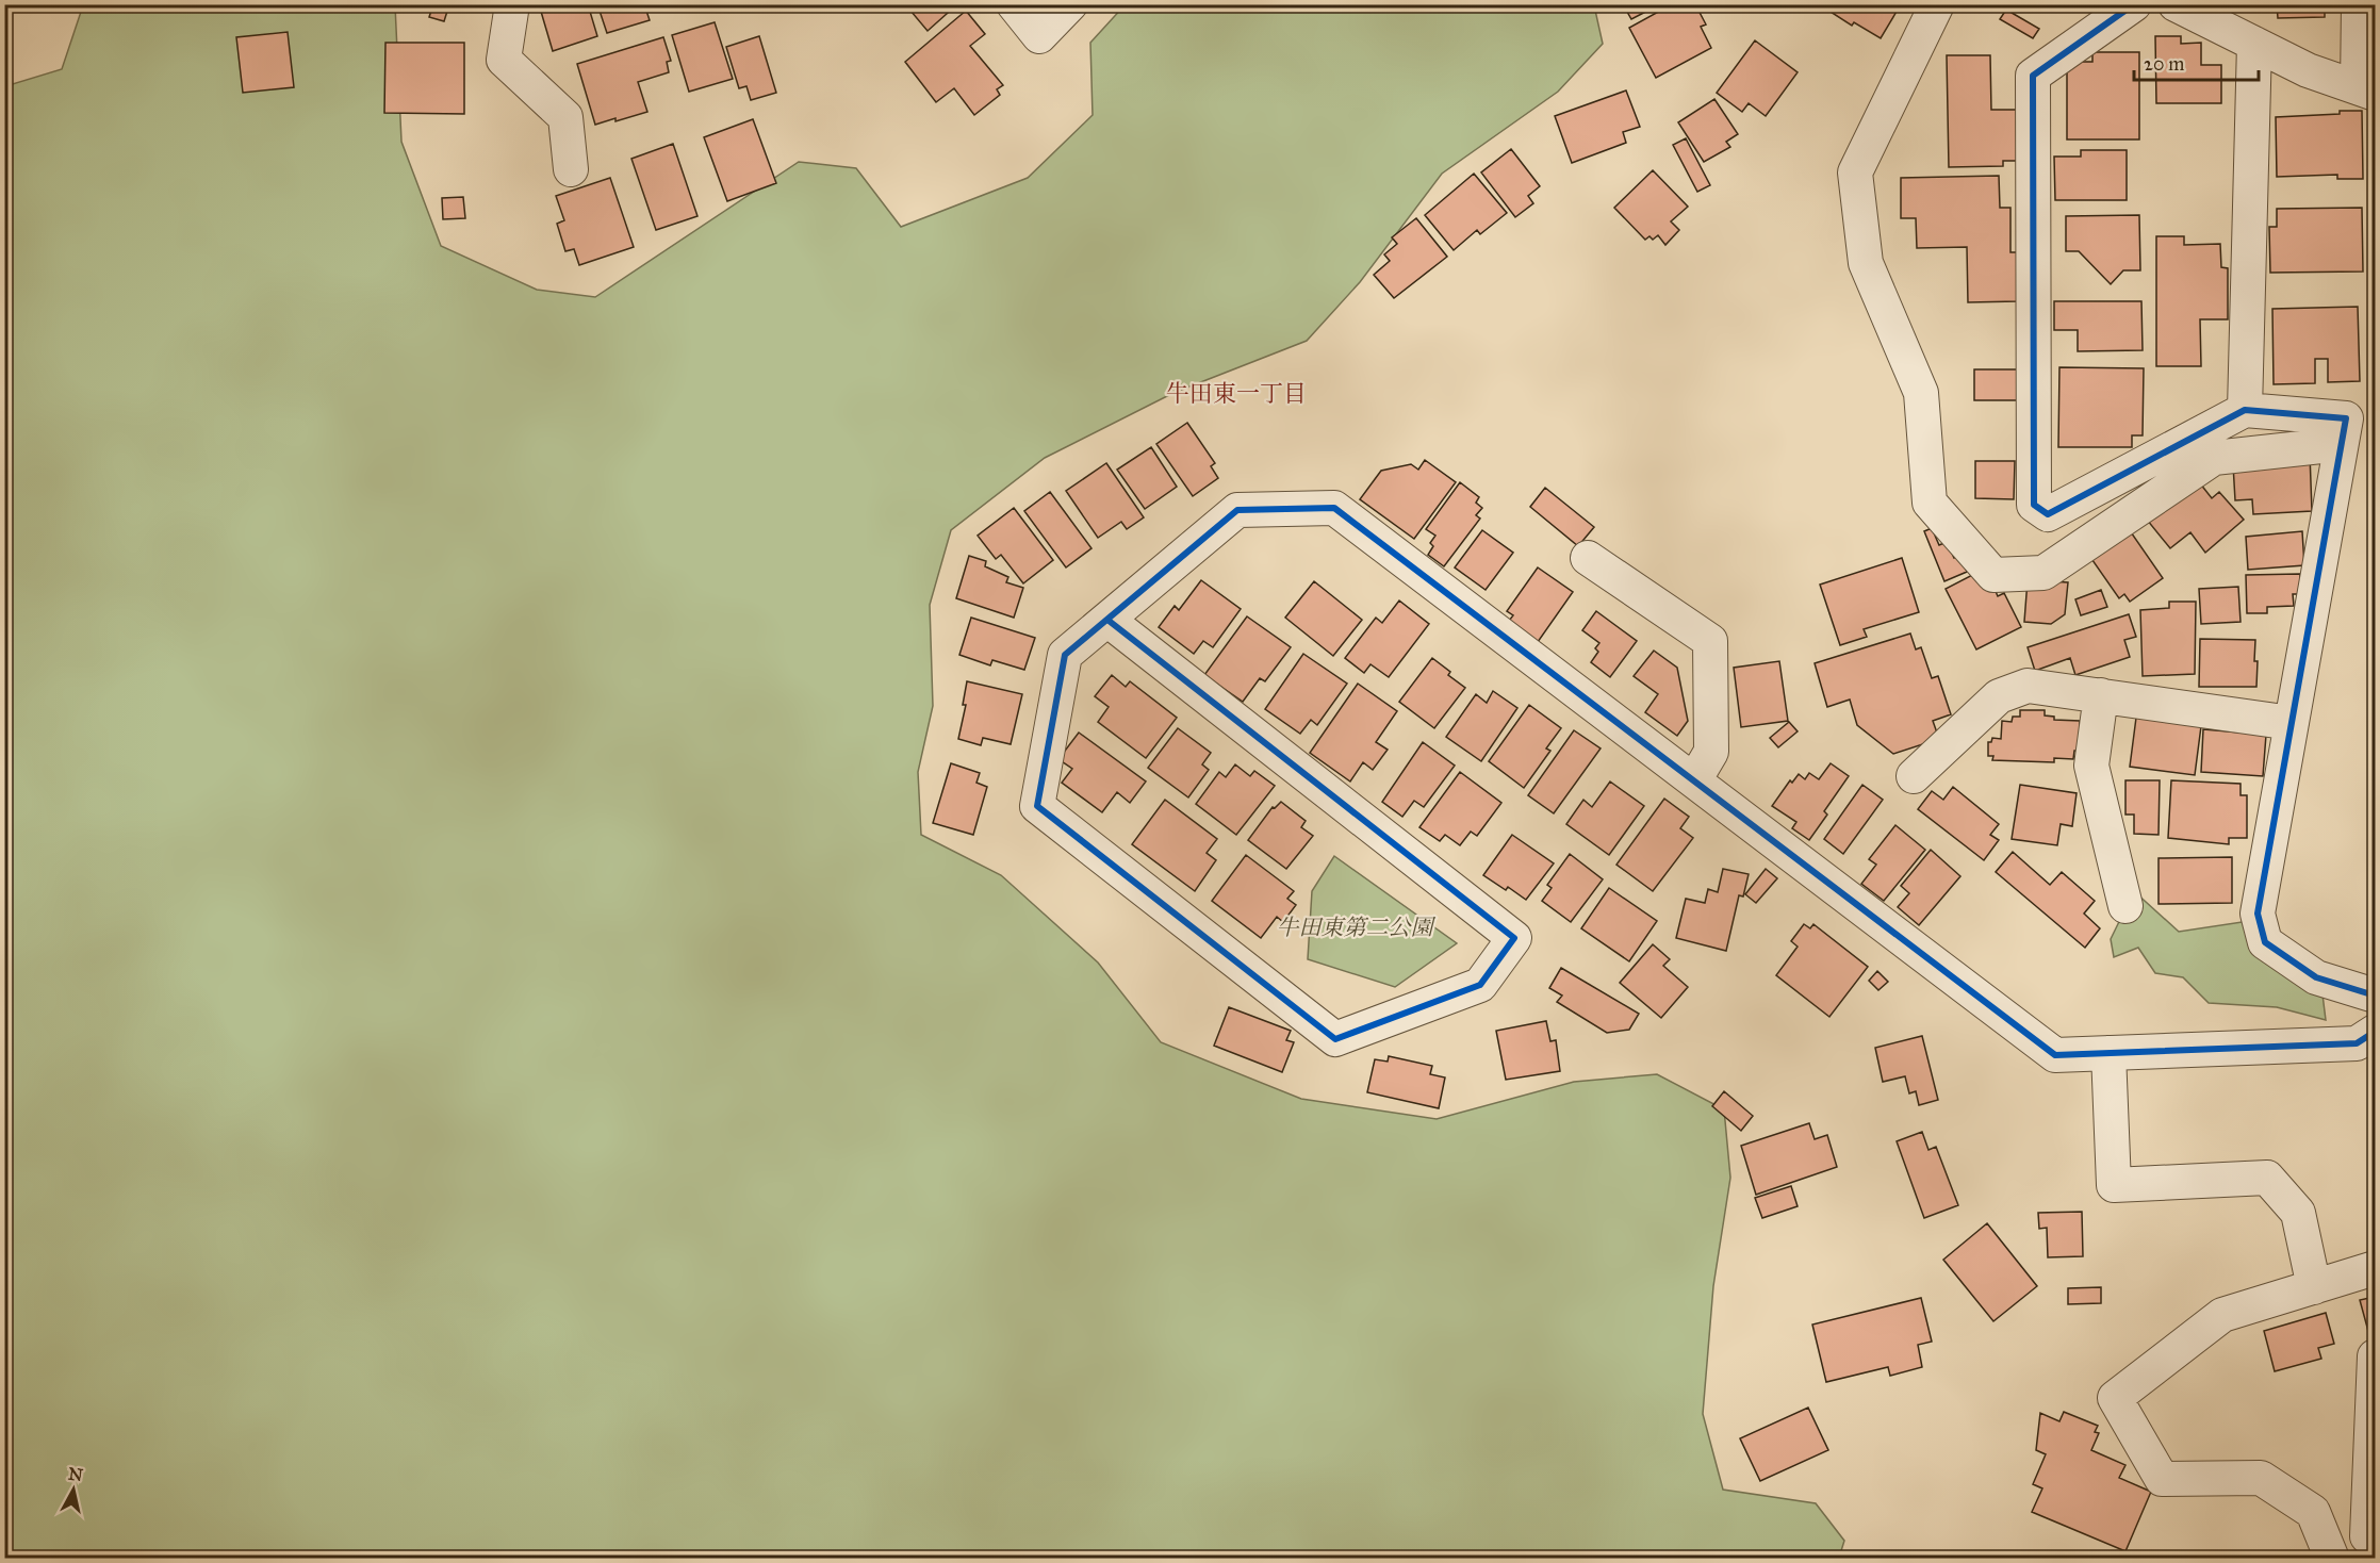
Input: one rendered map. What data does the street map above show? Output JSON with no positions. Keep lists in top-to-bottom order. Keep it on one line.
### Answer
{"districts":["牛田東一丁目"],"parks":["牛田東第二公園"],"scale_bar":"20 m","north":"top"}
